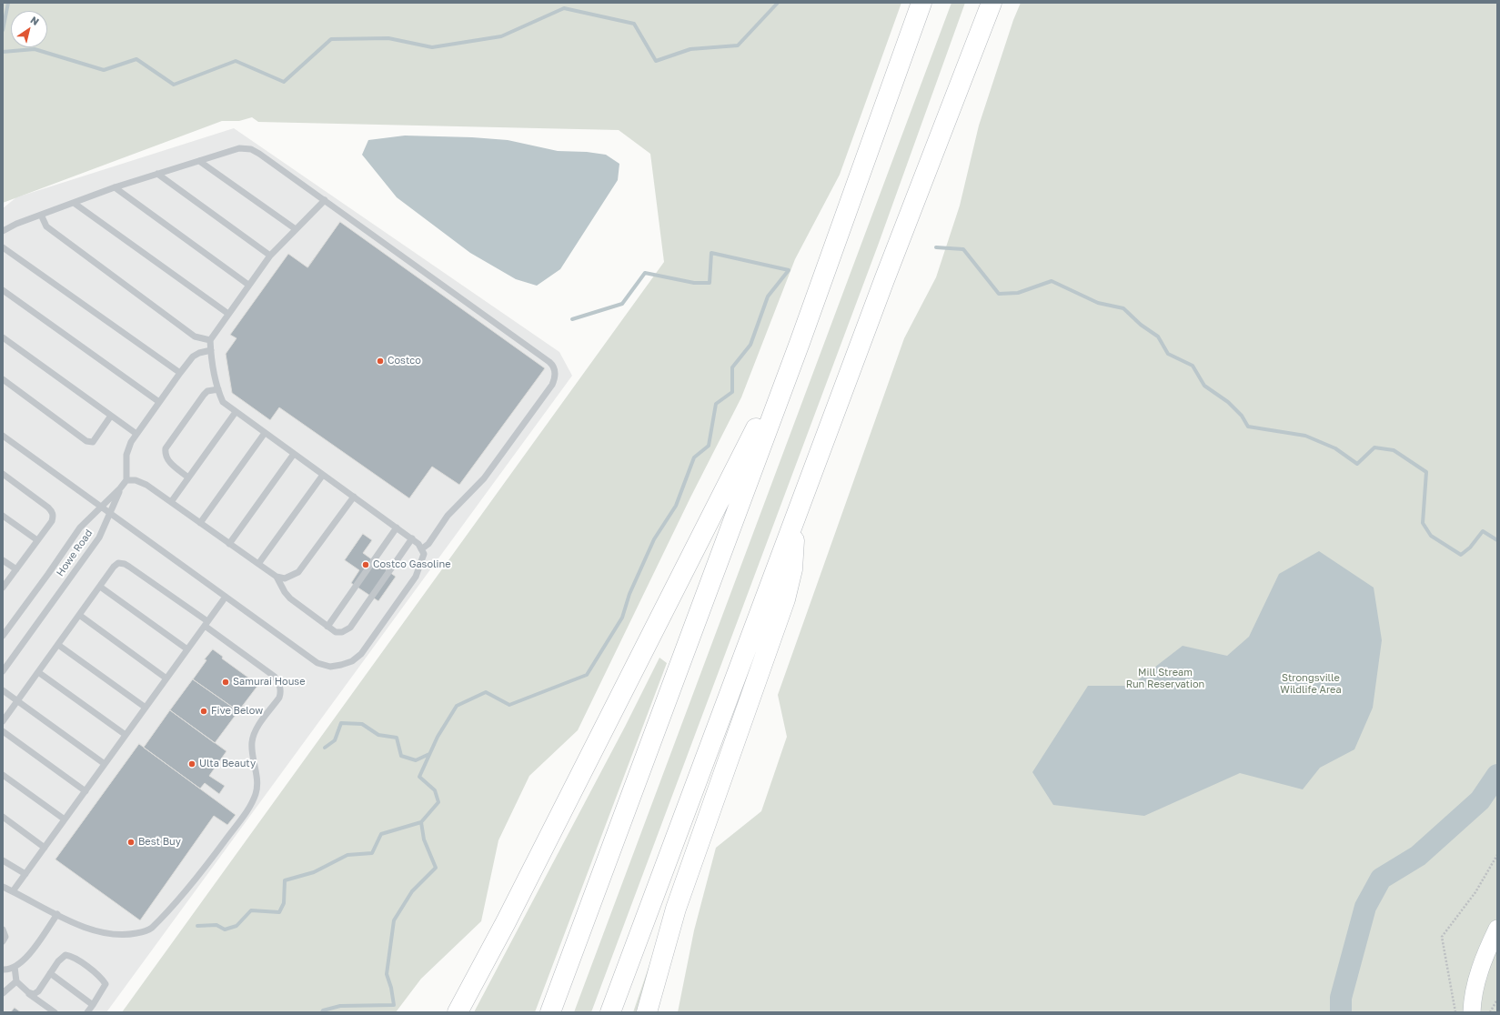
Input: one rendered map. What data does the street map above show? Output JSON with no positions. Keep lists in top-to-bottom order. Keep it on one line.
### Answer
{"streets":{"lane":["Howe Road"]},"parks":["Mill Stream Run Reservation","Strongsville Wildlife Area"],"places":["Costco","Costco Gasoline","Samurai House","Five Below","Ulta Beauty","Best Buy"],"north":"top right"}
